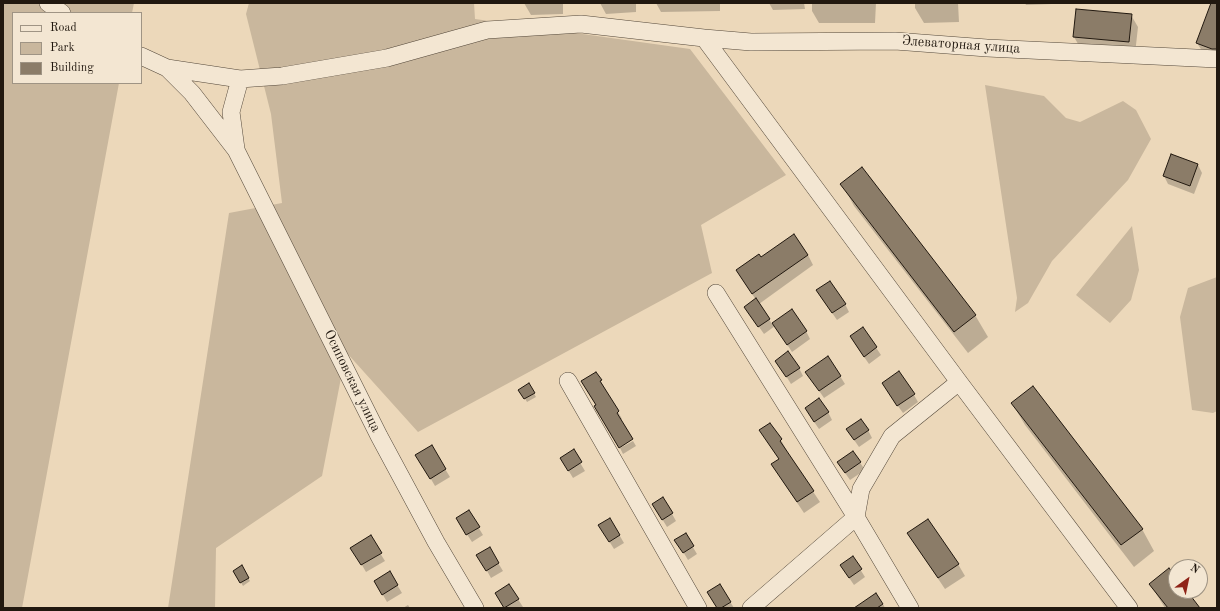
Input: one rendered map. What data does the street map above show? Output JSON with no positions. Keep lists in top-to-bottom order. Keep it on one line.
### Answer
{"streets":{"street":["Элеваторная улица","Осиповская улица"]},"legend":["Road","Park","Building"],"north":"top right"}
